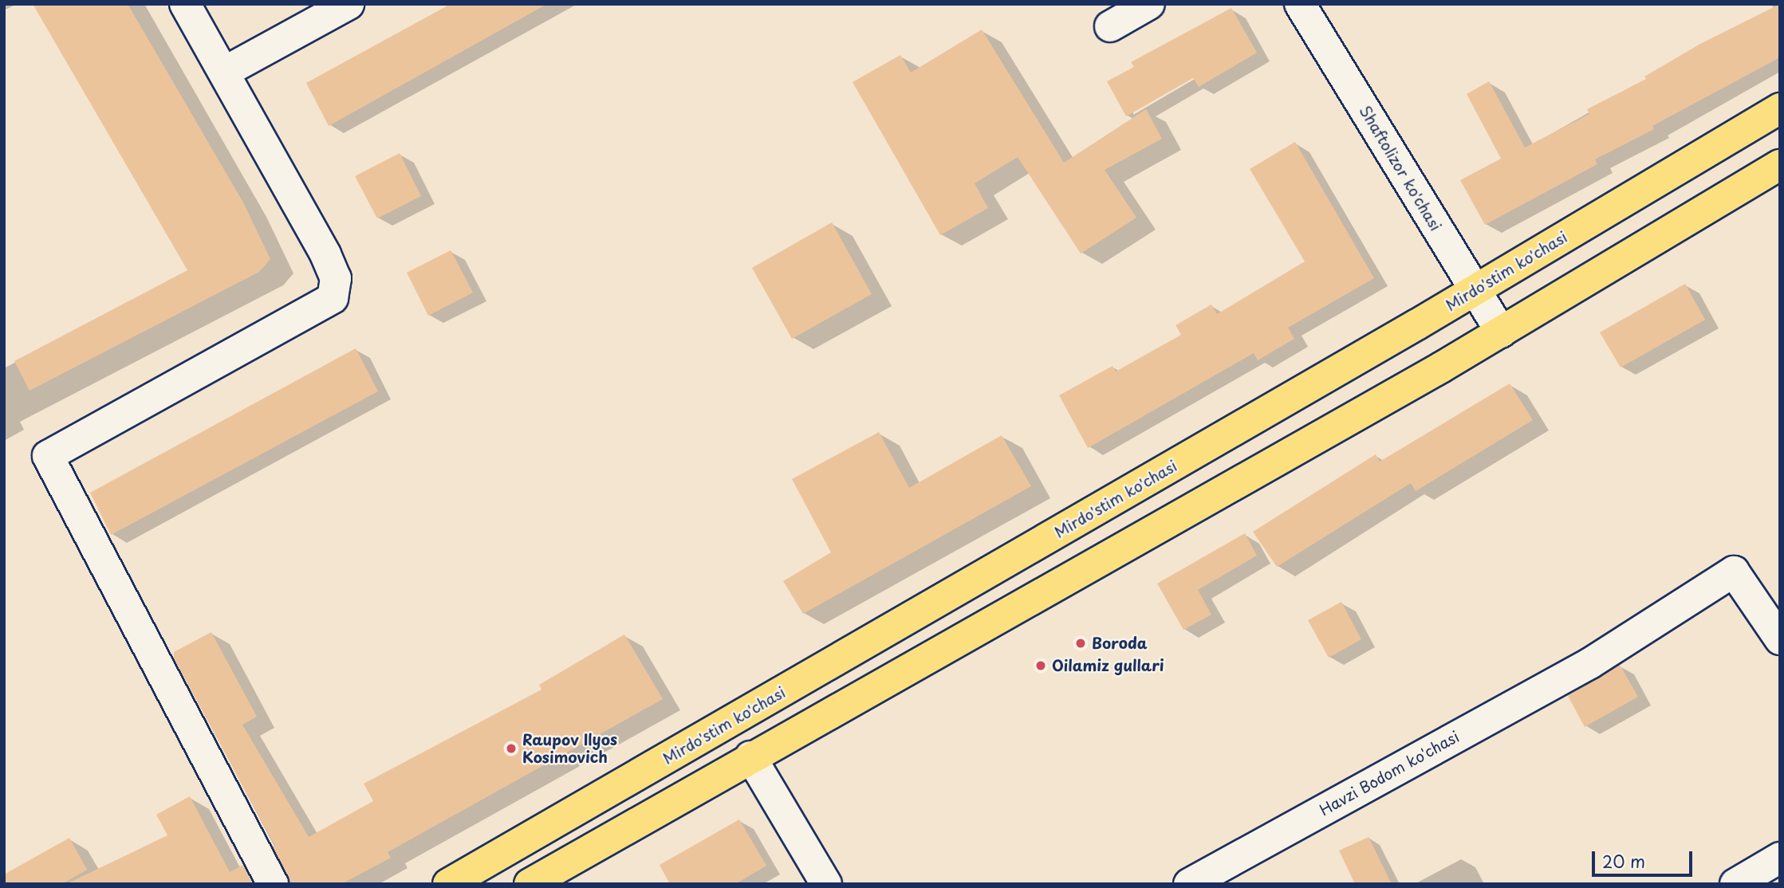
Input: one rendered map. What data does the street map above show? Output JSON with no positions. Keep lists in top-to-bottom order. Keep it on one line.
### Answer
{"streets":{"main road":["Mirdo'stim ko'chasi"],"street":["Shaftolizor ko'chasi","Havzi Bodom ko'chasi"]},"crossings":[["Shaftolizor ko'chasi","Mirdo'stim ko'chasi"]],"places":["Boroda","Oilamiz gullari","Raupov Ilyos Kosimovich"],"scale_bar":"20 m"}
